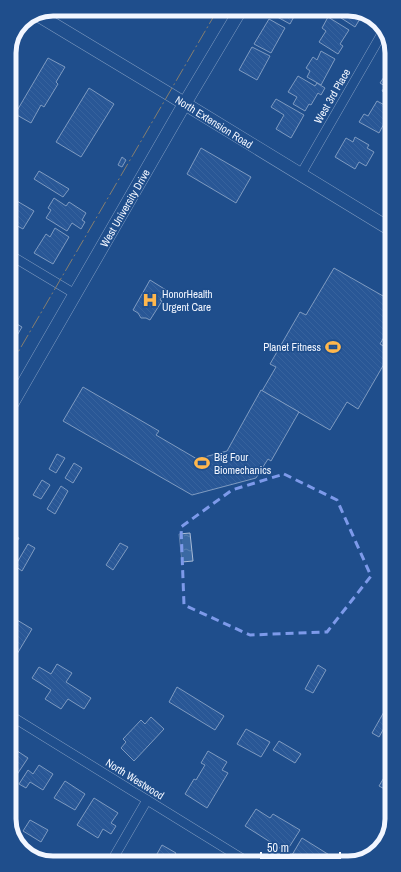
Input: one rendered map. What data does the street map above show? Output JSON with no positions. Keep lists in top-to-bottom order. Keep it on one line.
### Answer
{"streets":{"main road":["North Extension Road","West University Drive"],"street":["West 3rd Place","North Westwood"]},"crossings":[["West 3rd Place","North Extension Road"],["North Extension Road","West University Drive"]],"places":{"hospital":["HonorHealth Urgent Care"],"sports":["Planet Fitness","Big Four Biomechanics"]},"scale_bar":"50 m"}
